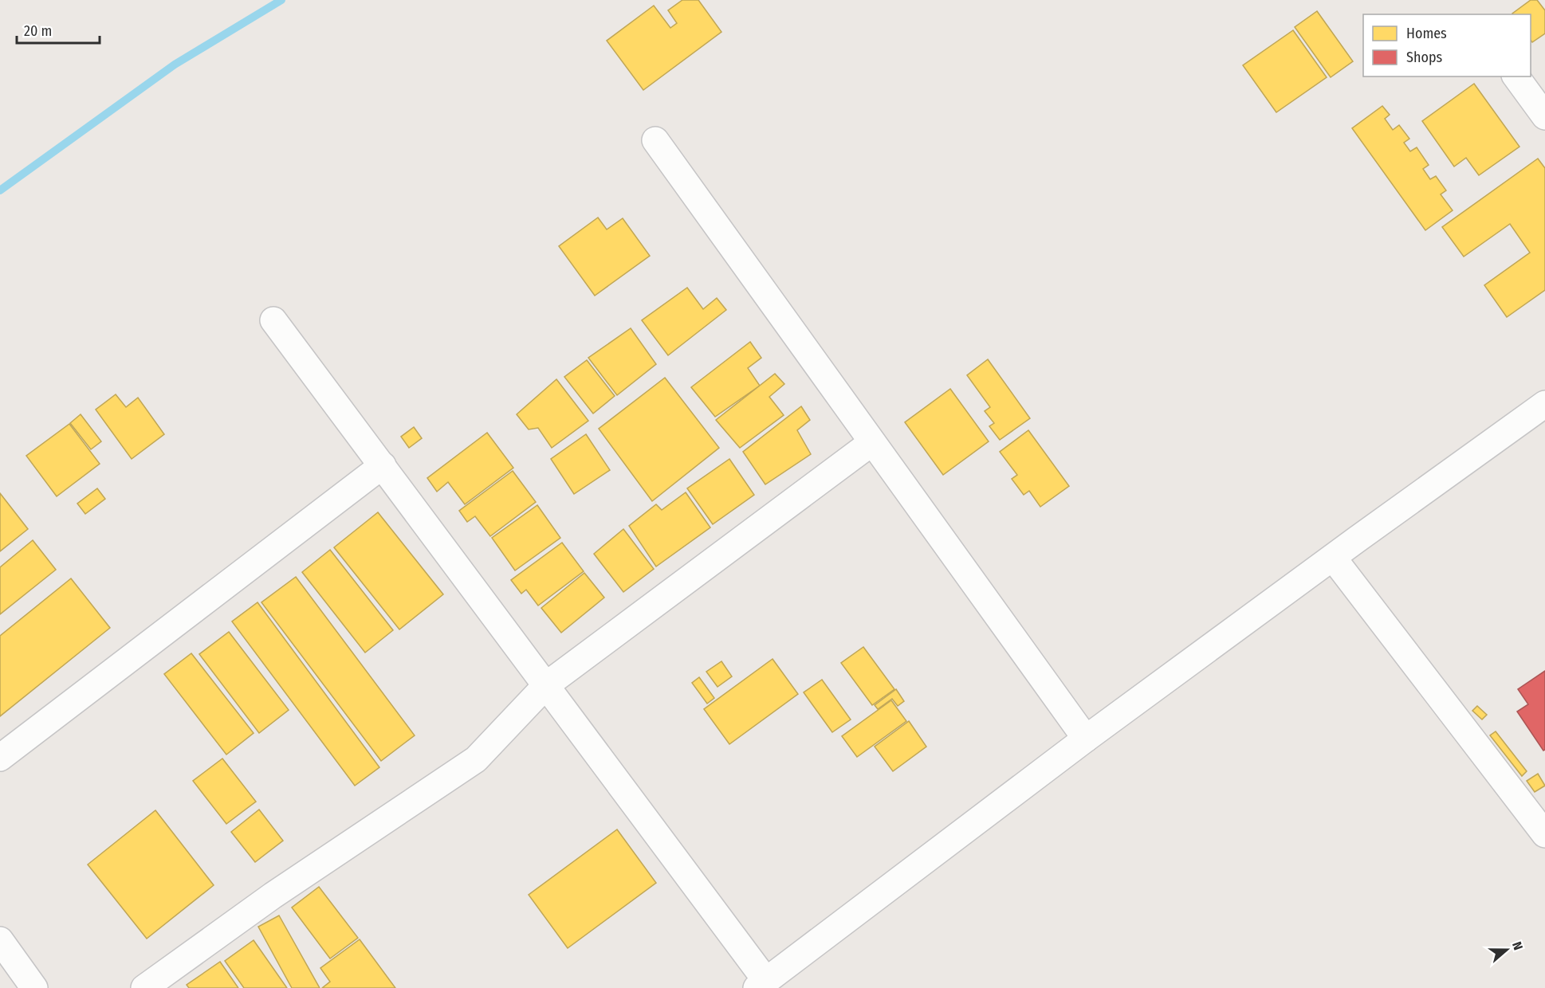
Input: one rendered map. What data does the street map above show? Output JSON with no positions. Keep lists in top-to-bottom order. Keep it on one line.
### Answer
{"legend":["Homes","Shops"],"scale_bar":"20 m","north":"right"}
